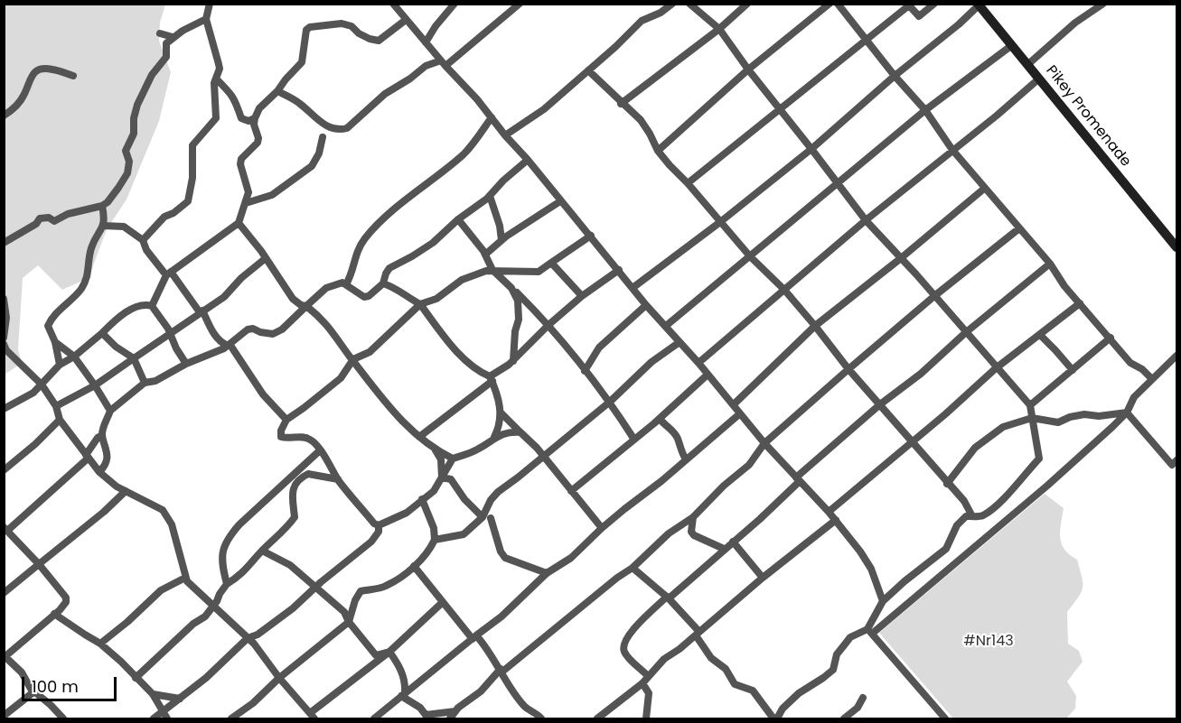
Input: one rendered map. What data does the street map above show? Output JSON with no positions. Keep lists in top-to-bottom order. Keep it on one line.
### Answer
{"streets":{"street":["Pikey Promenade"]},"parks":["#Nr143"],"scale_bar":"100 m"}
